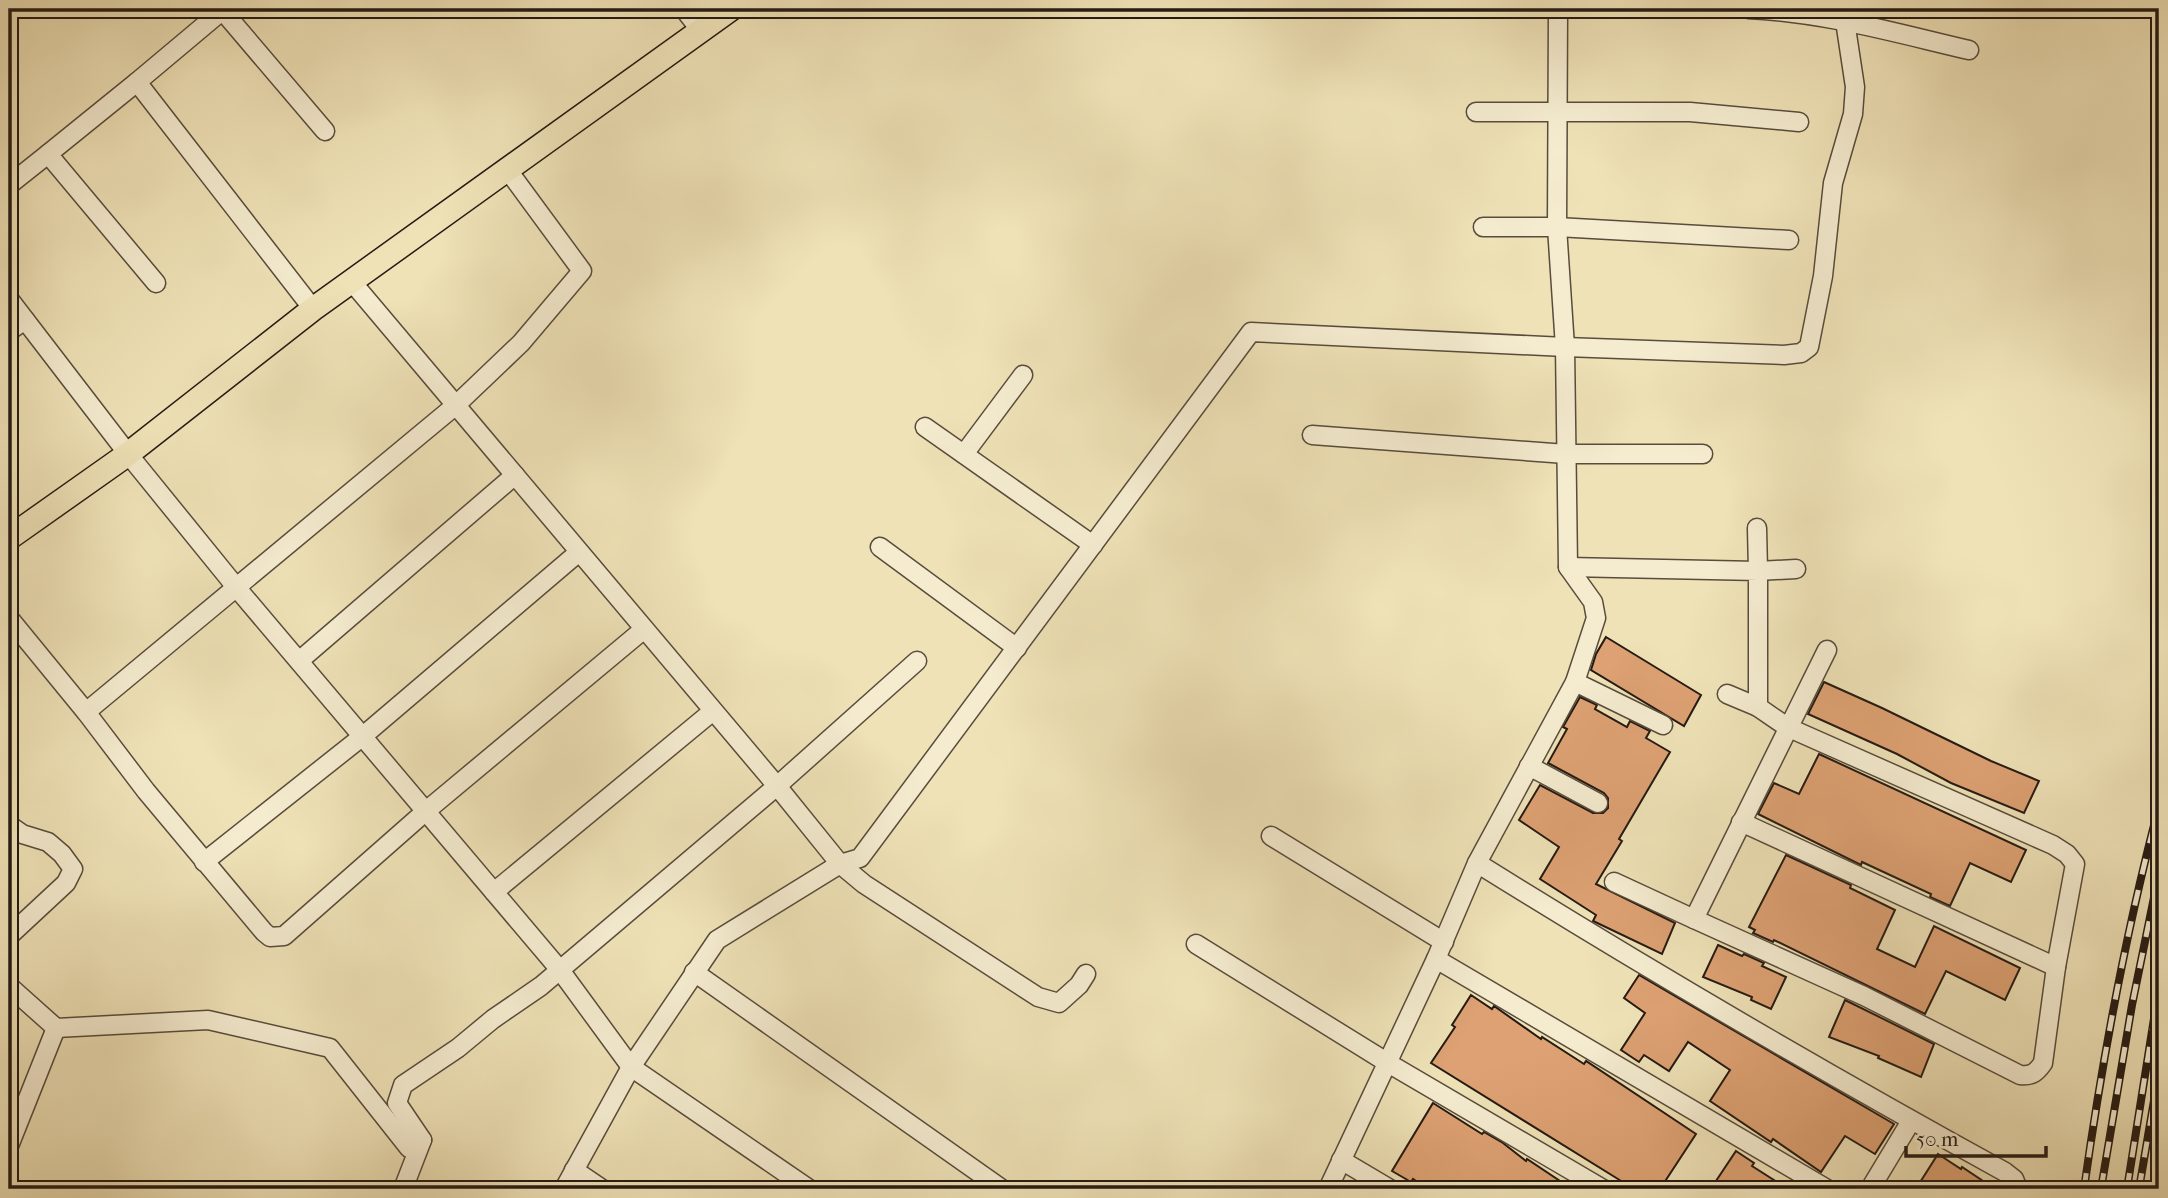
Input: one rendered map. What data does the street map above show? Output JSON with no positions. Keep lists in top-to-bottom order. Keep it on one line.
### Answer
{"scale_bar":"50 m"}
